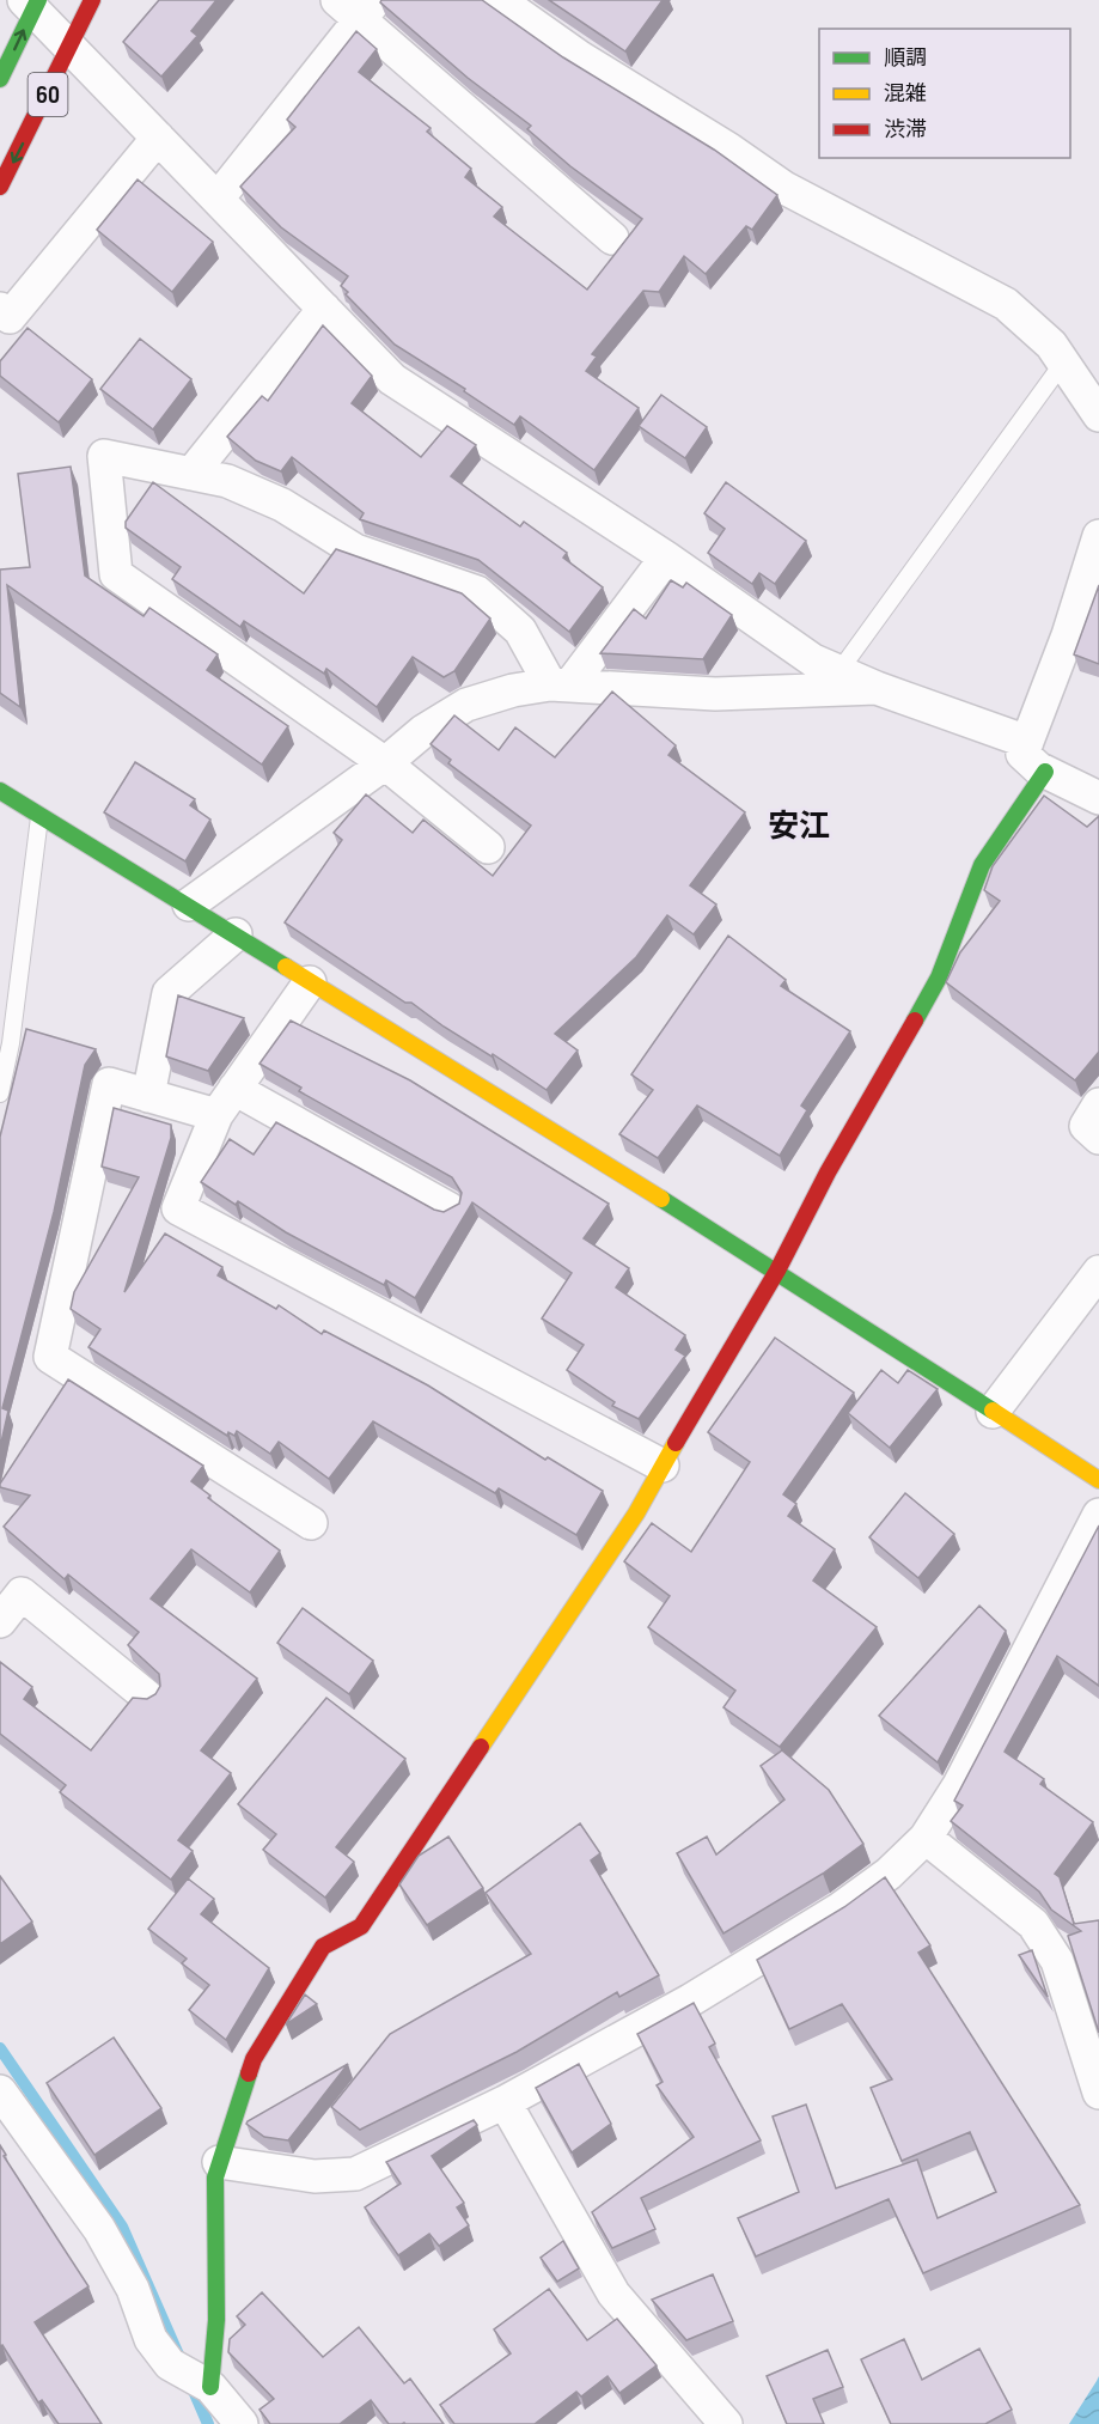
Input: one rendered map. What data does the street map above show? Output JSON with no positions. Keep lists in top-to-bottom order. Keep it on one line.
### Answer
{"streets":{"street":["60"]},"districts":["安江"],"legend":["順調","混雑","渋滞"]}
